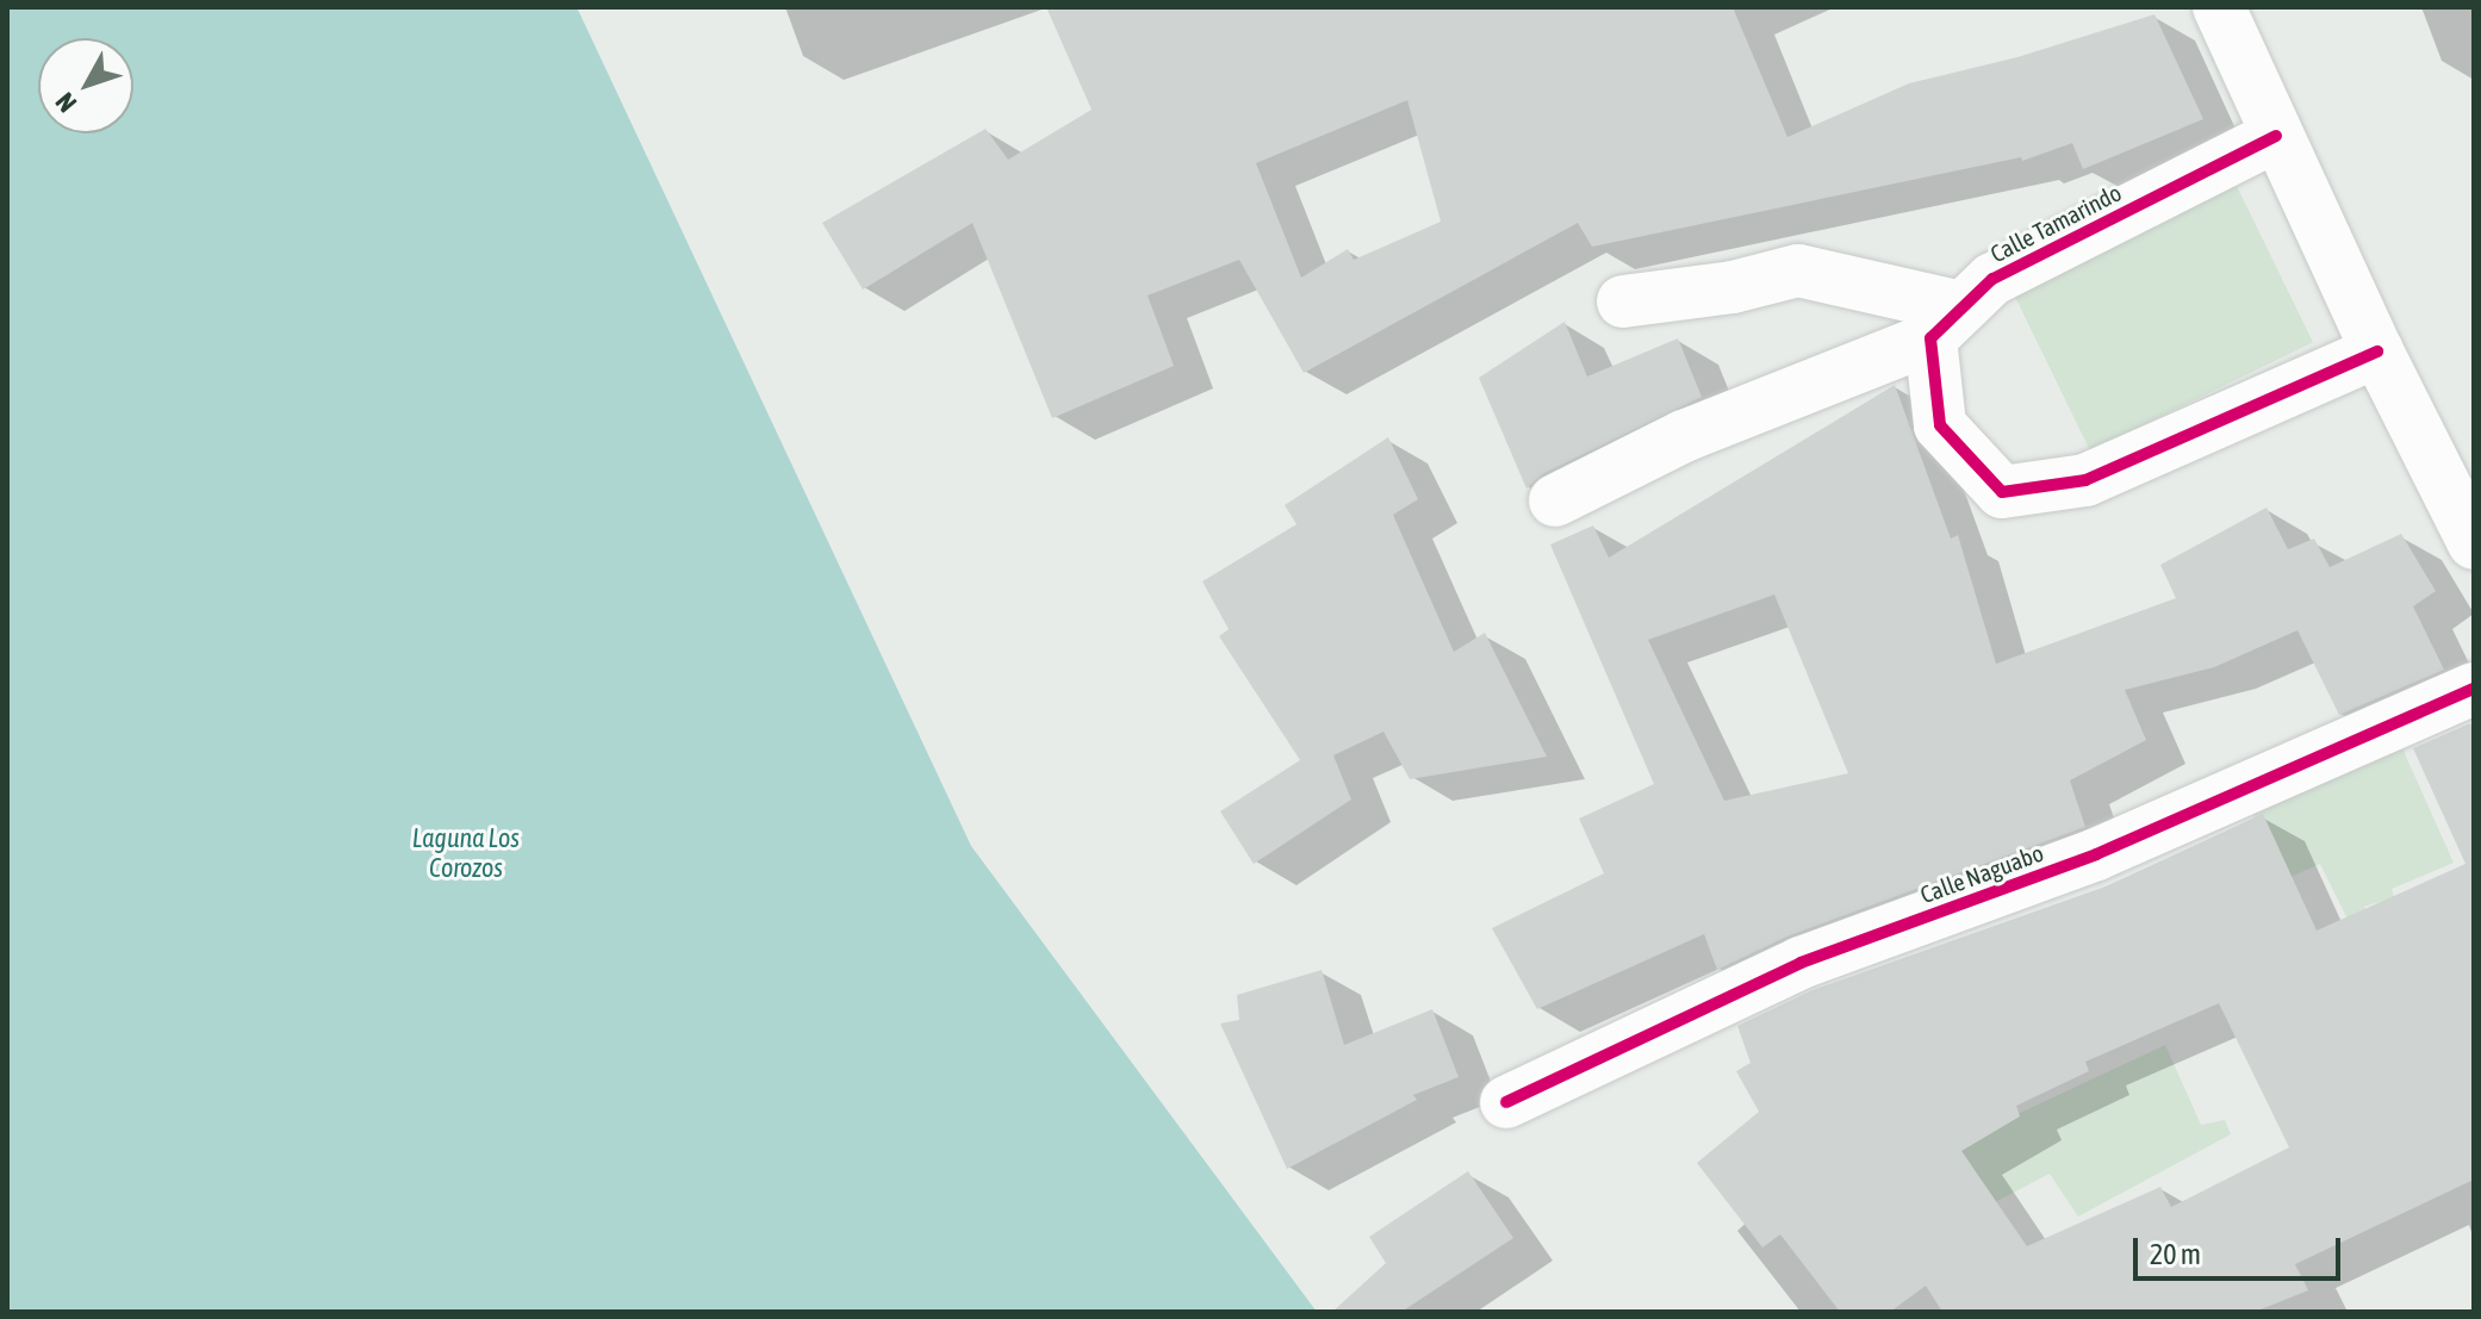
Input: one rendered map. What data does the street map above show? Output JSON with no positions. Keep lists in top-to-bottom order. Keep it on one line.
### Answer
{"streets":{"street":["Calle Tamarindo","Calle Naguabo"]},"water":["Laguna Los Corozos"],"scale_bar":"20 m","north":"bottom left"}
